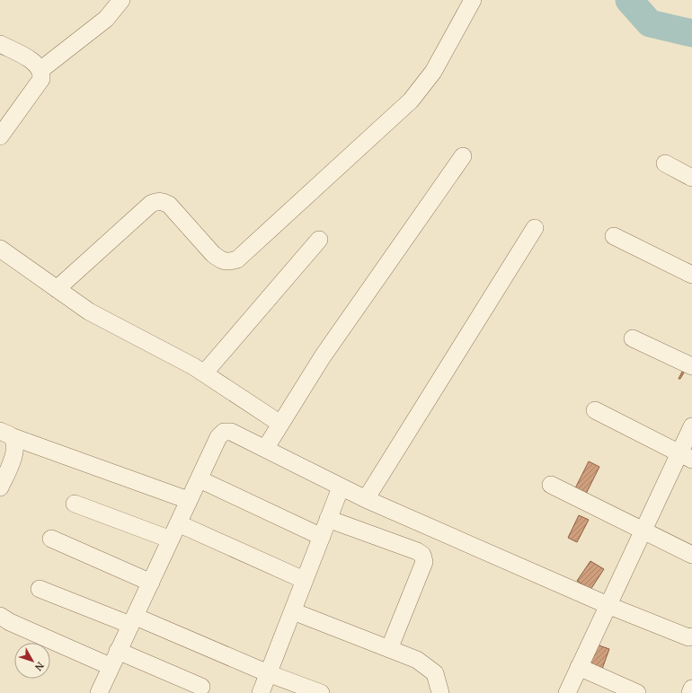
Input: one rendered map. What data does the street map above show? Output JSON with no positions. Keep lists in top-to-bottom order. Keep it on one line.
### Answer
{"north":"bottom right"}
